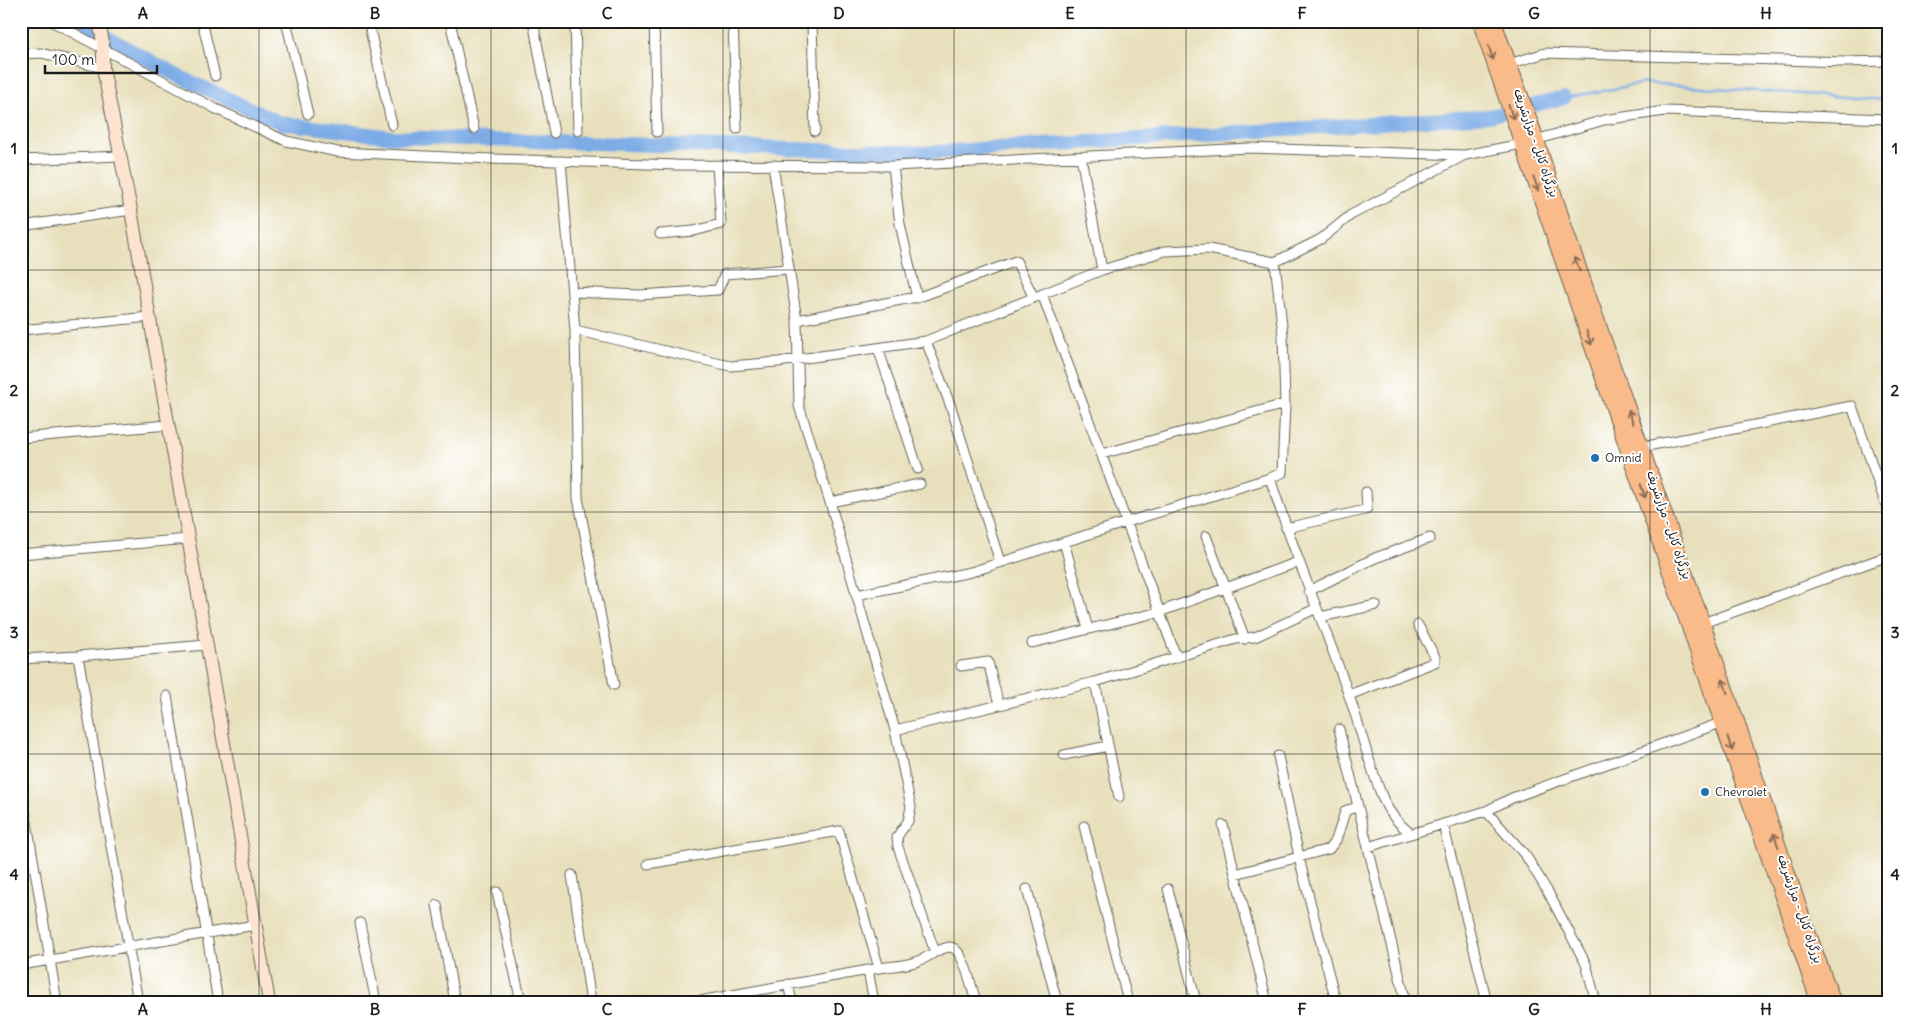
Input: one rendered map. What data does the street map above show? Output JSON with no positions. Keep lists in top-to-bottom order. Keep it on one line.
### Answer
{"streets":{"highway":["بزرگراه کابل - مزارشریف"]},"places":["Omnid","Chevrolet"],"scale_bar":"100 m","grid":{"columns":["A","B","C","D","E","F","G","H"],"rows":["1","2","3","4"]}}
